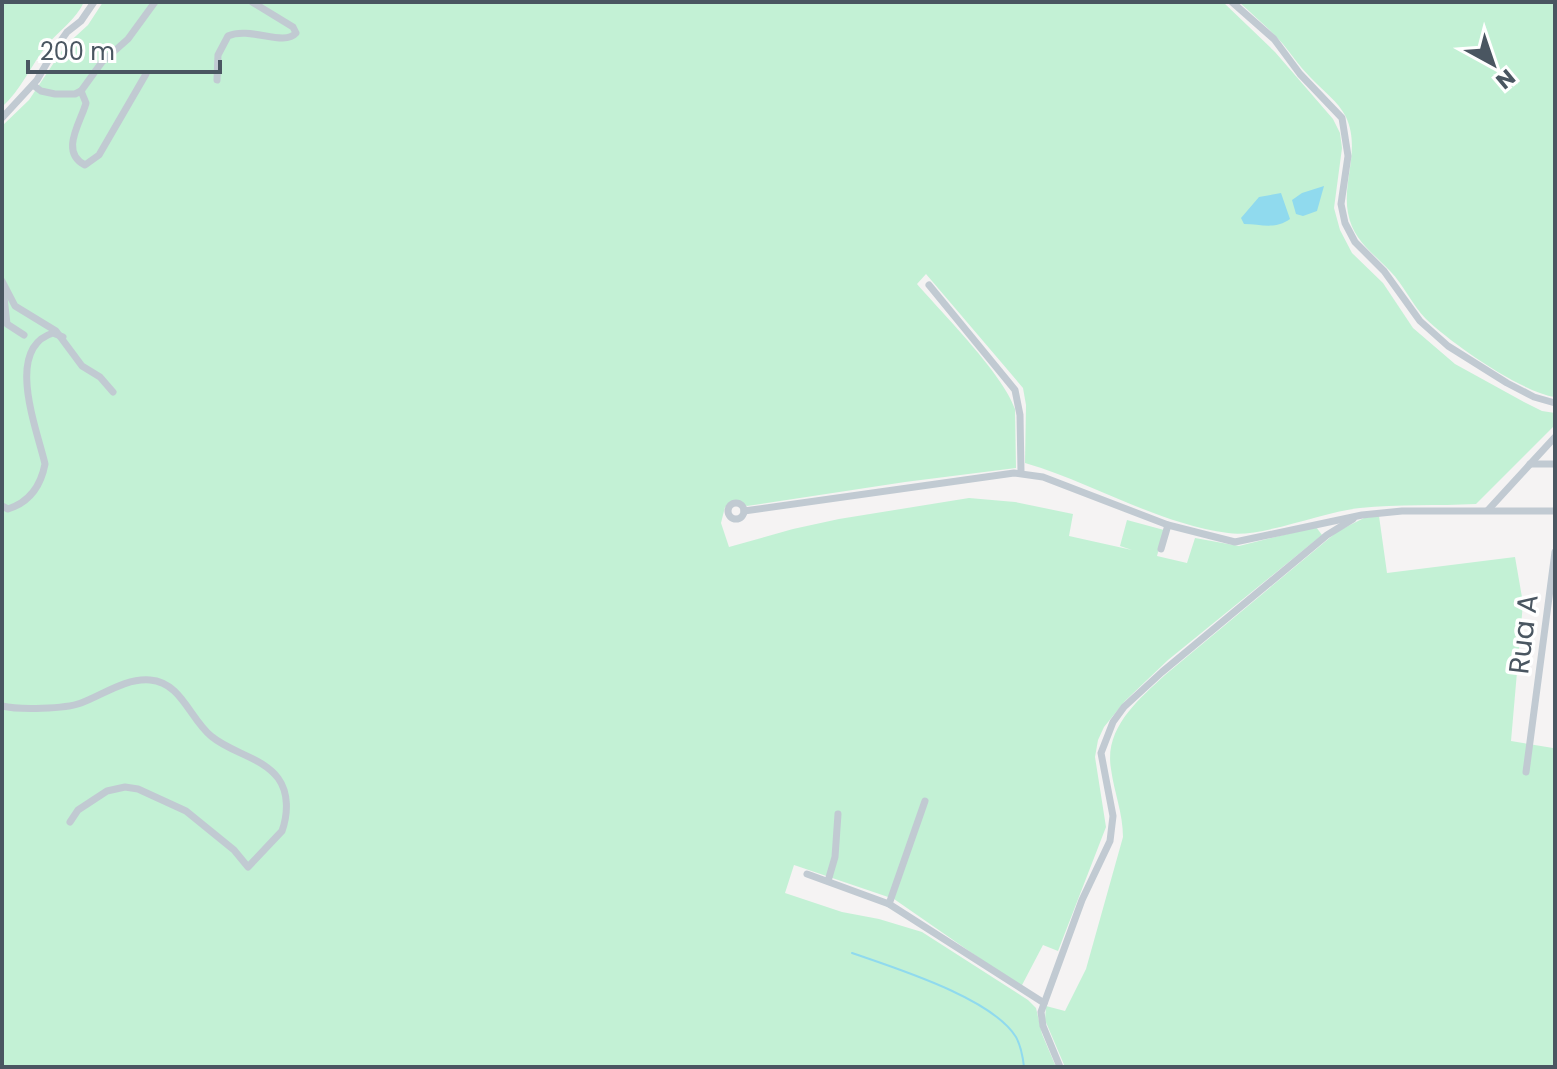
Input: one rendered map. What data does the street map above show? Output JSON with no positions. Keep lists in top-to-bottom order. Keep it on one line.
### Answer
{"streets":{"street":["Rua A"]},"scale_bar":"200 m","north":"bottom right"}
